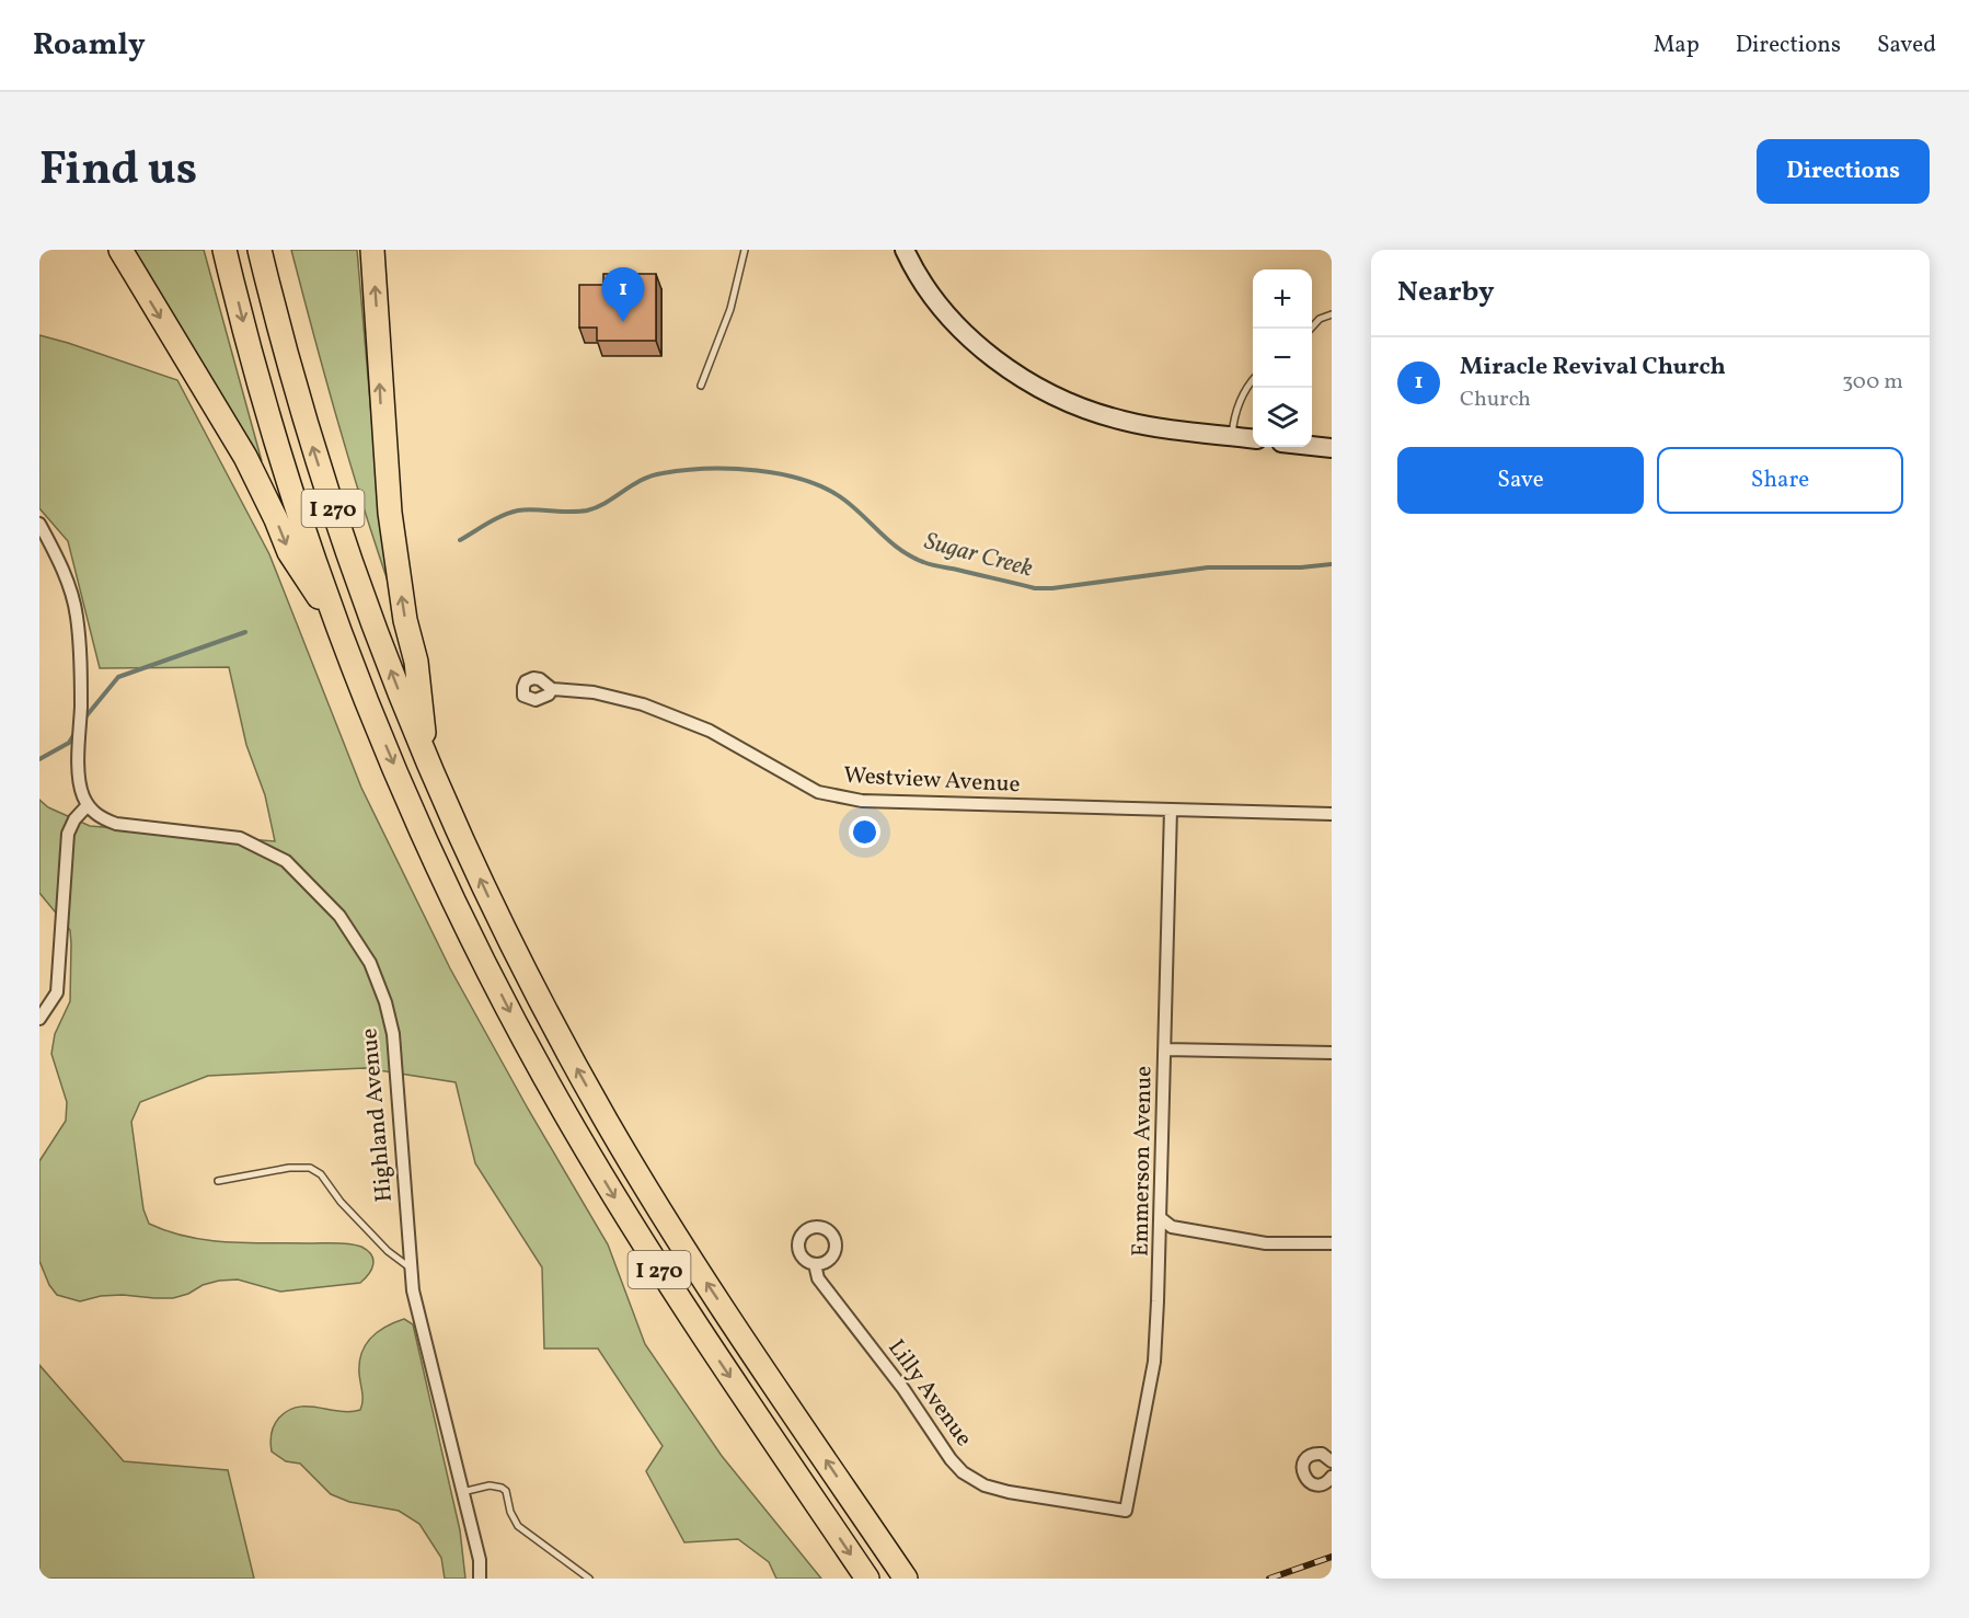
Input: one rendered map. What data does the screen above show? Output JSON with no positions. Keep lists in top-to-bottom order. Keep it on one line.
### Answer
{"streets":{"highway":["I 270"],"street":["Westview Avenue","Highland Avenue","Emmerson Avenue","Lilly Avenue"]},"crossings":[["Westview Avenue","Emmerson Avenue"],["Emmerson Avenue","Lilly Avenue"]],"water":["Sugar Creek"],"page":{"header":"Roamly","nav":["Map","Directions","Saved"],"title":"Find us","buttons":["Directions",["Save","Share"]],"heading":"Nearby","pins":"1","map_buttons":["+","−"],"list":[{"mark":"1","name":"Miracle Revival Church","note":"Church","value":"300 m"}]}}
